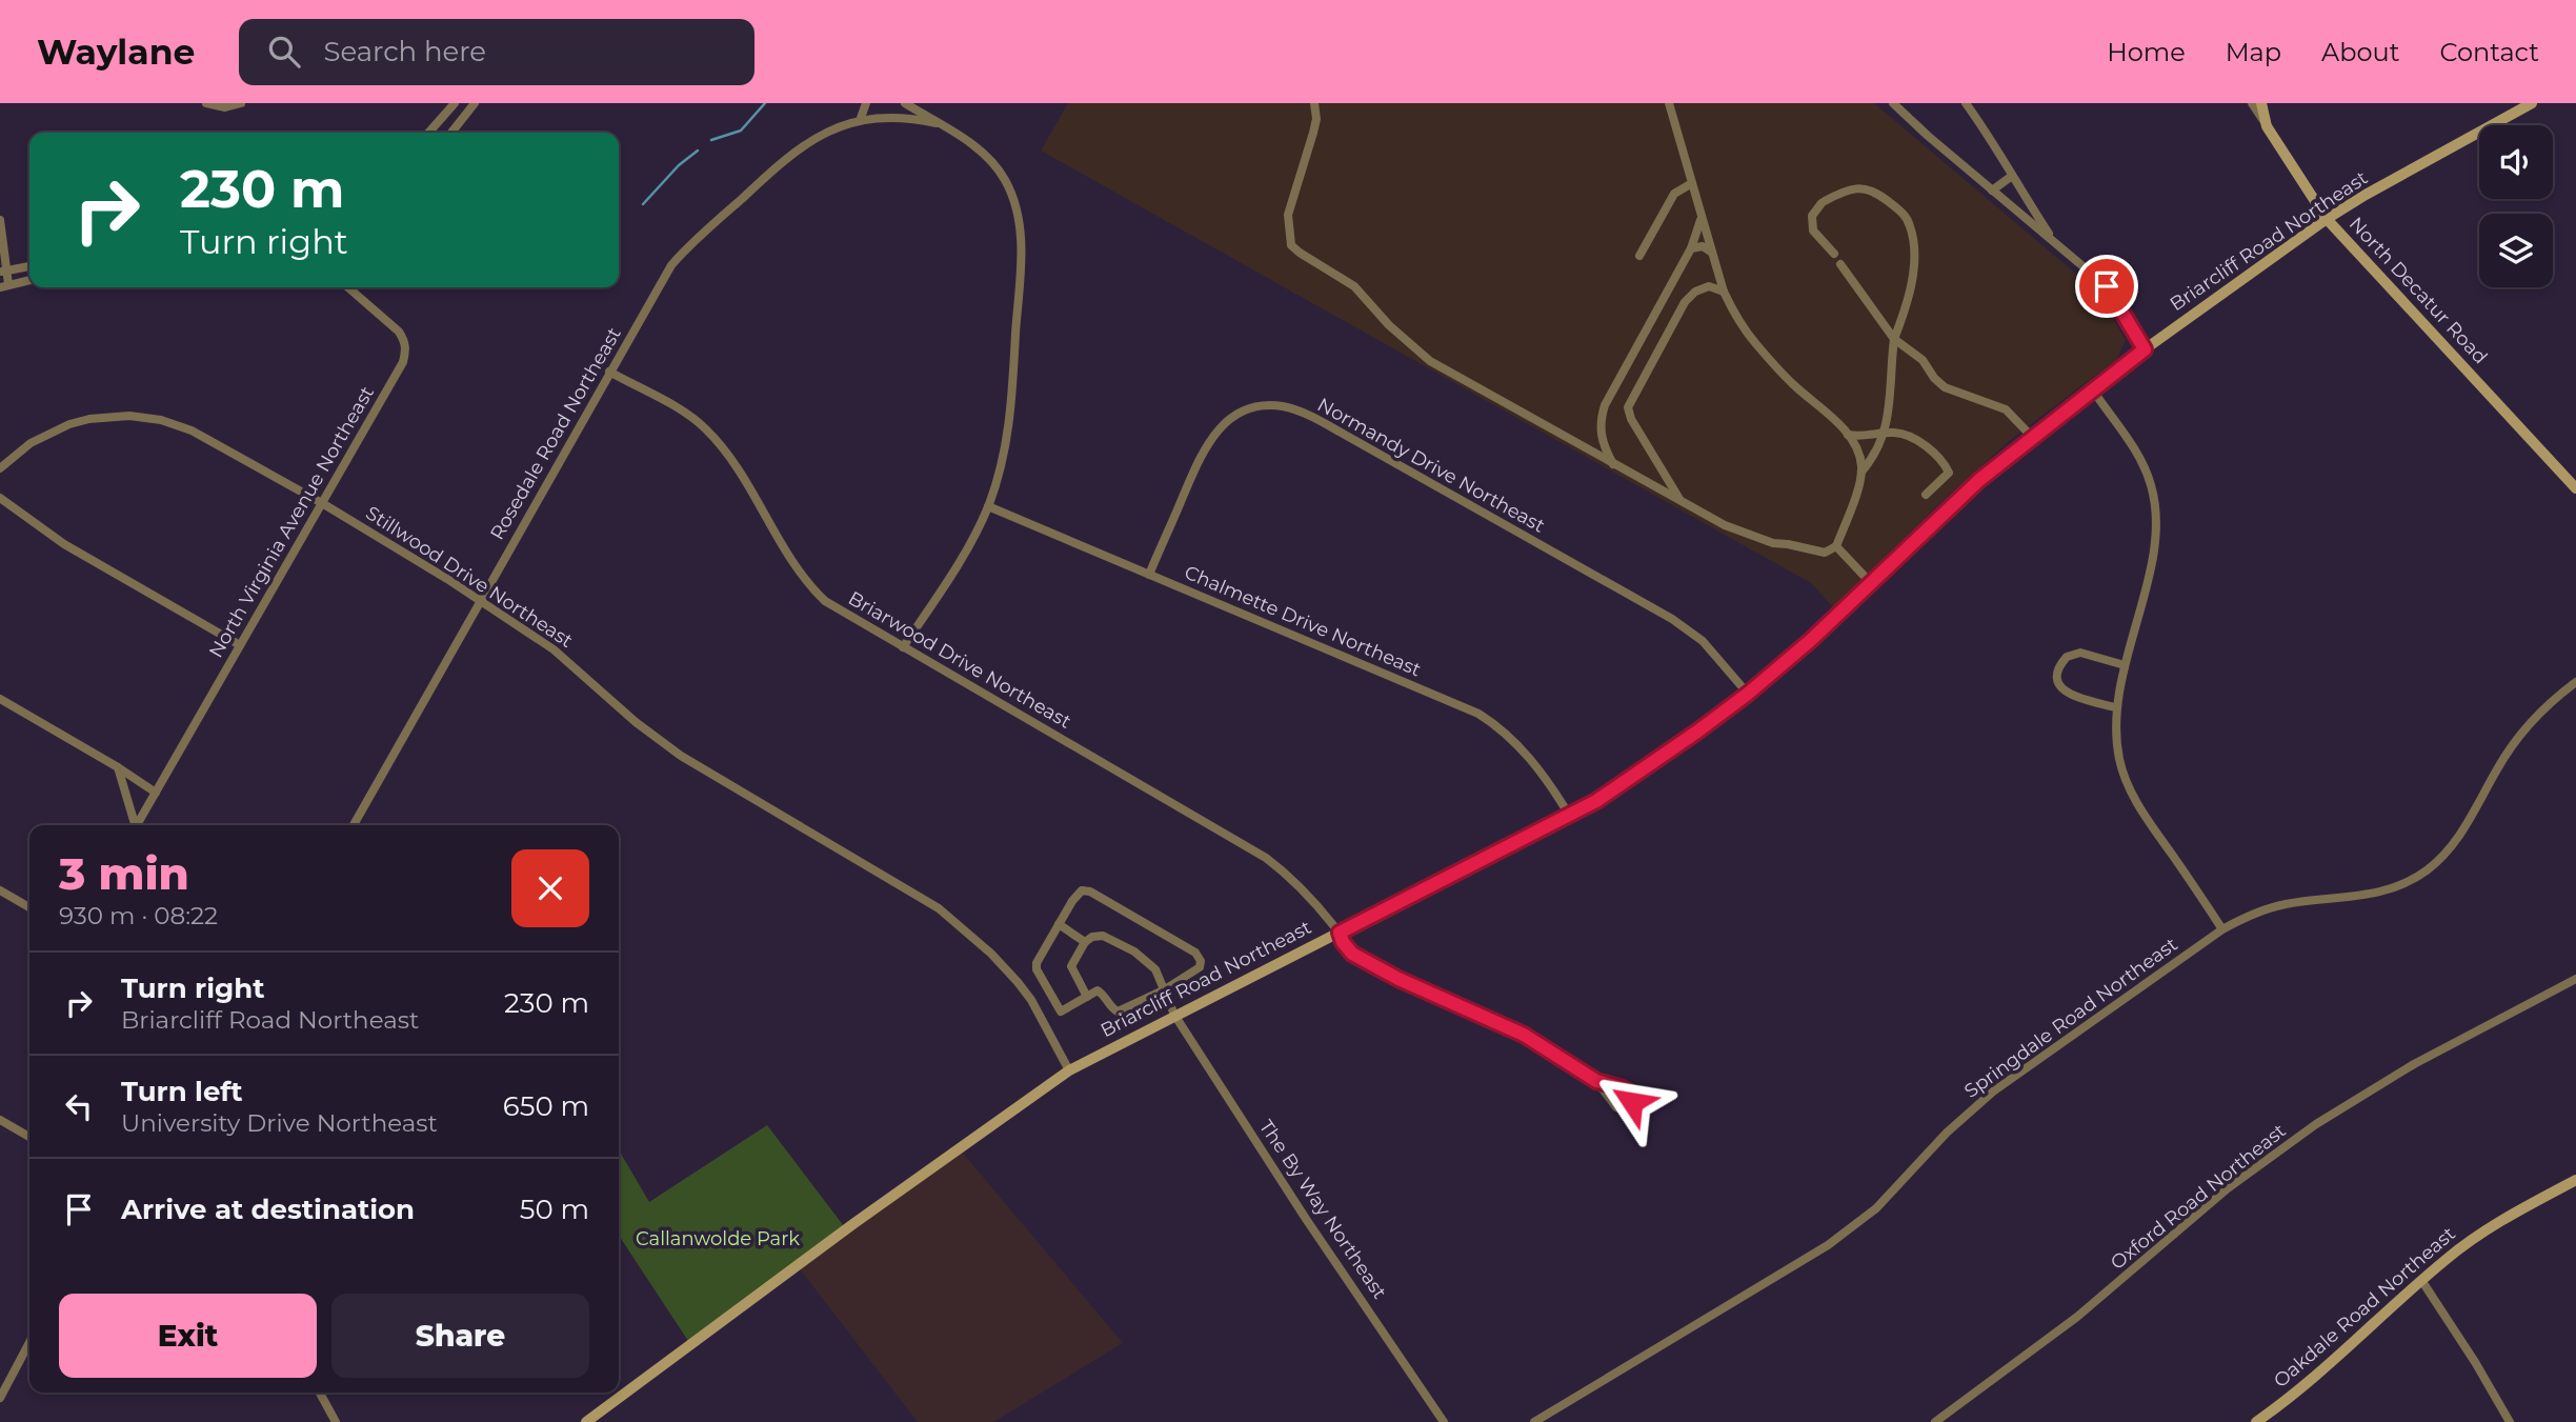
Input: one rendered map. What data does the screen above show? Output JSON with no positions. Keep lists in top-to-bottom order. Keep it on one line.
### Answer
{"streets":{"main road":["Briarcliff Road Northeast","North Decatur Road","Oakdale Road Northeast"],"street":["Rosedale Road Northeast","Normandy Drive Northeast","North Virginia Avenue Northeast","Stillwood Drive Northeast","Chalmette Drive Northeast","Briarwood Drive Northeast","Springdale Road Northeast","Oxford Road Northeast","The By Way Northeast"]},"crossings":[["Briarcliff Road Northeast","North Decatur Road"],["Briarcliff Road Northeast","Normandy Drive Northeast"],["Briarcliff Road Northeast","Stillwood Drive Northeast"],["Briarcliff Road Northeast","Chalmette Drive Northeast"],["Briarcliff Road Northeast","Briarwood Drive Northeast"],["Briarcliff Road Northeast","The By Way Northeast"],["Rosedale Road Northeast","Stillwood Drive Northeast"],["Rosedale Road Northeast","Briarwood Drive Northeast"],["Normandy Drive Northeast","Chalmette Drive Northeast"],["North Virginia Avenue Northeast","Stillwood Drive Northeast"]],"parks":["Callanwolde Park"],"page":{"header":"Waylane","search":"Search here","nav":["Home","Map","About","Contact"],"turn":["230 m","Turn right"],"heading":["3 min","930 m · 08:22"],"list":[{"name":"Turn right","note":"Briarcliff Road Northeast","value":"230 m"},{"name":"Turn left","note":"University Drive Northeast","value":"650 m"},{"name":"Arrive at destination","value":"50 m"}],"buttons":["Exit","Share"]}}
